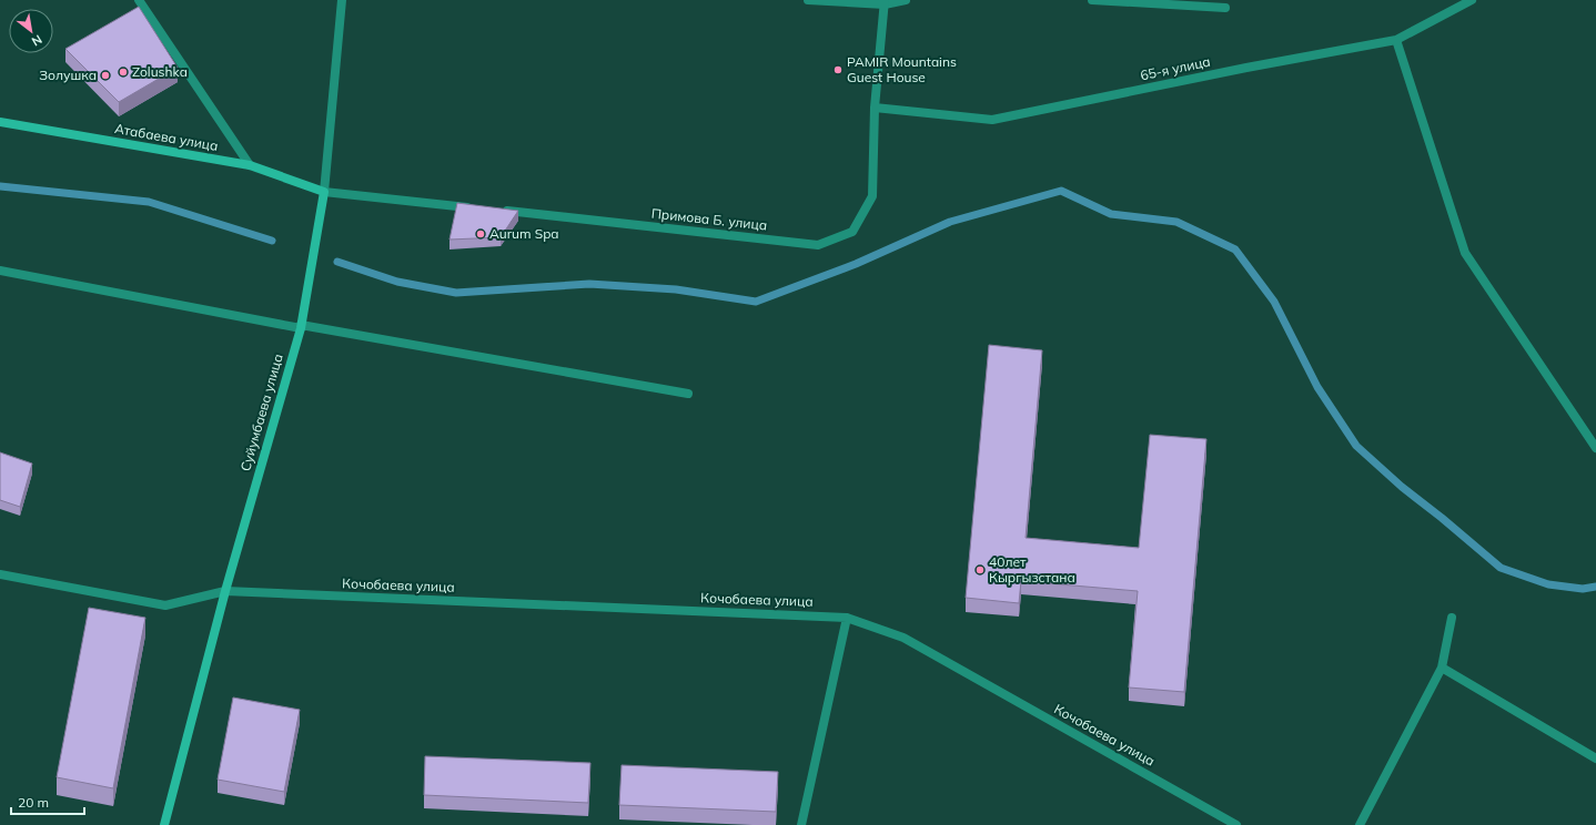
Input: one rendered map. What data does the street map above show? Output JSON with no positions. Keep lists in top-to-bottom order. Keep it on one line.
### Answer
{"streets":{"main road":["Атабаева улица","Суйумбаева улица"],"street":["65-я улица","Примова Б. улица","Кочобаева улица"]},"crossings":[["65-я улица","Примова Б. улица"],["Атабаева улица","Суйумбаева улица"],["Суйумбаева улица","Кочобаева улица"]],"places":["PAMIR Mountains Guest House","Zolushka","Золушка","Aurum Spa","40лет Кыргызстана"],"scale_bar":"20 m","north":"bottom right"}
